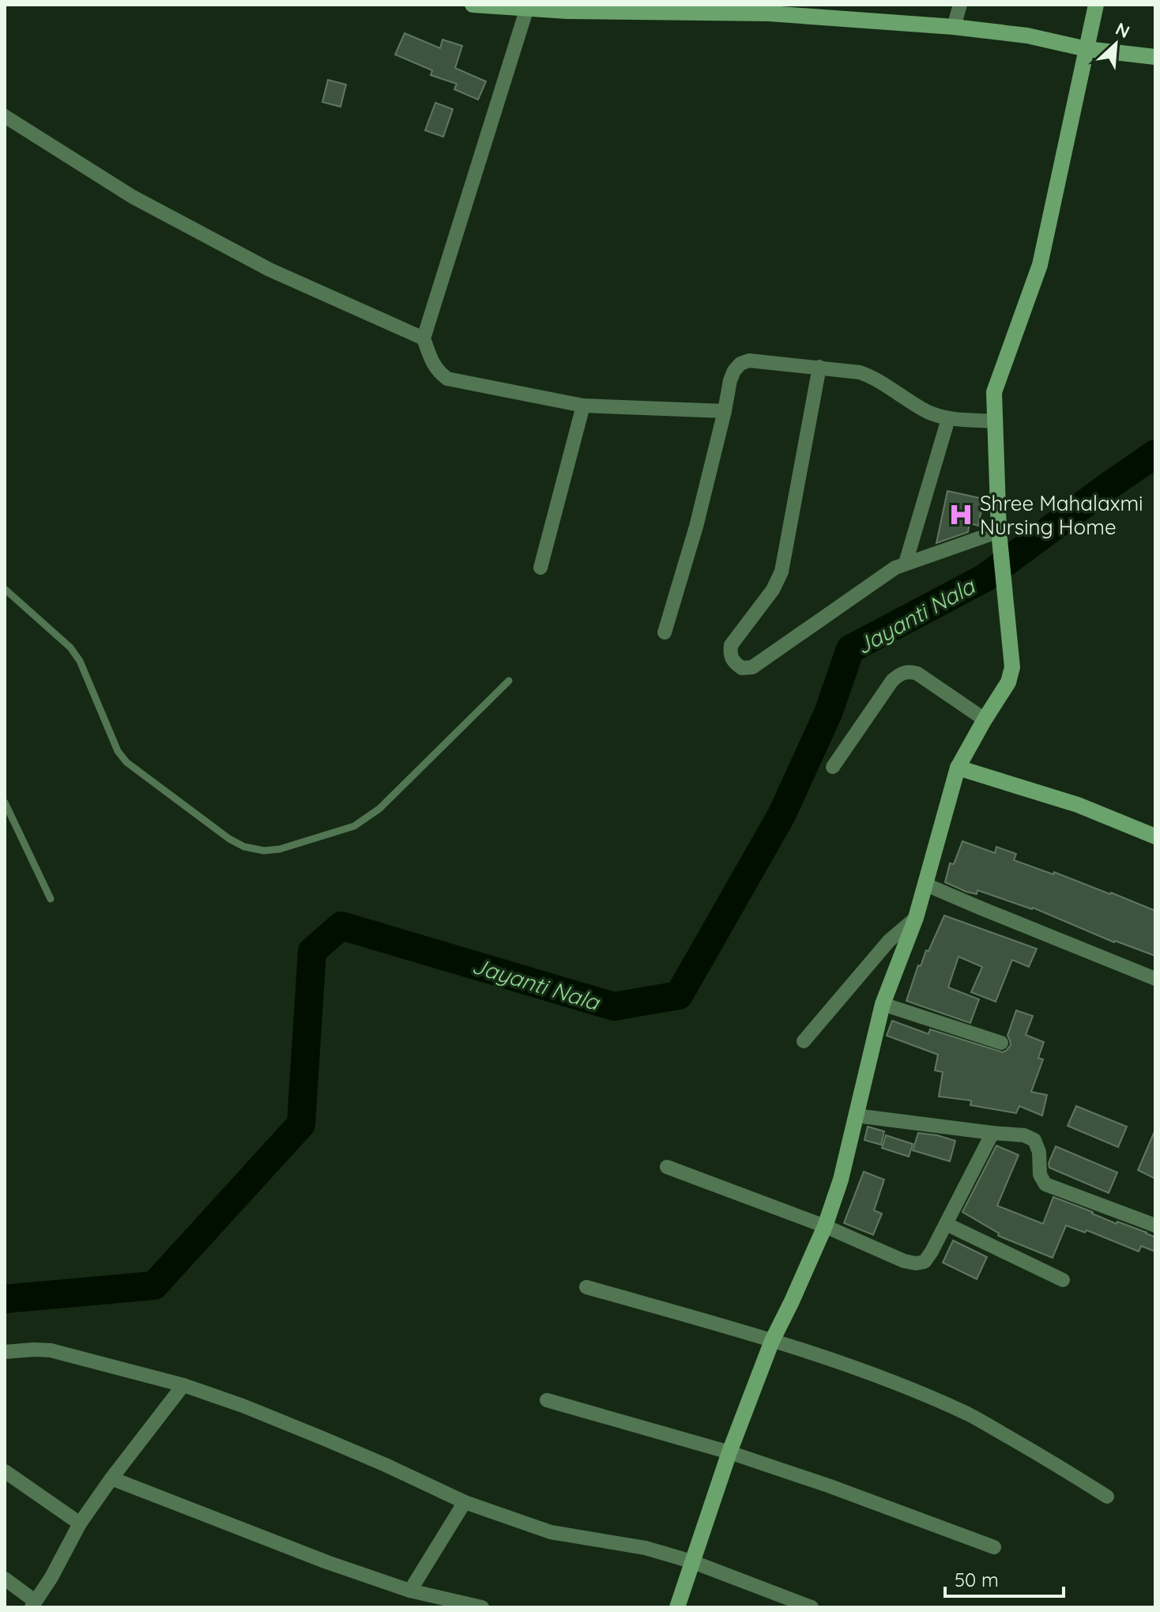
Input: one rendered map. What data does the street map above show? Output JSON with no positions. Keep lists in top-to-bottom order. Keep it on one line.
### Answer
{"water":["Jayanti Nala"],"places":{"hospital":["Shree Mahalaxmi Nursing Home"]},"scale_bar":"50 m","north":"top right"}
